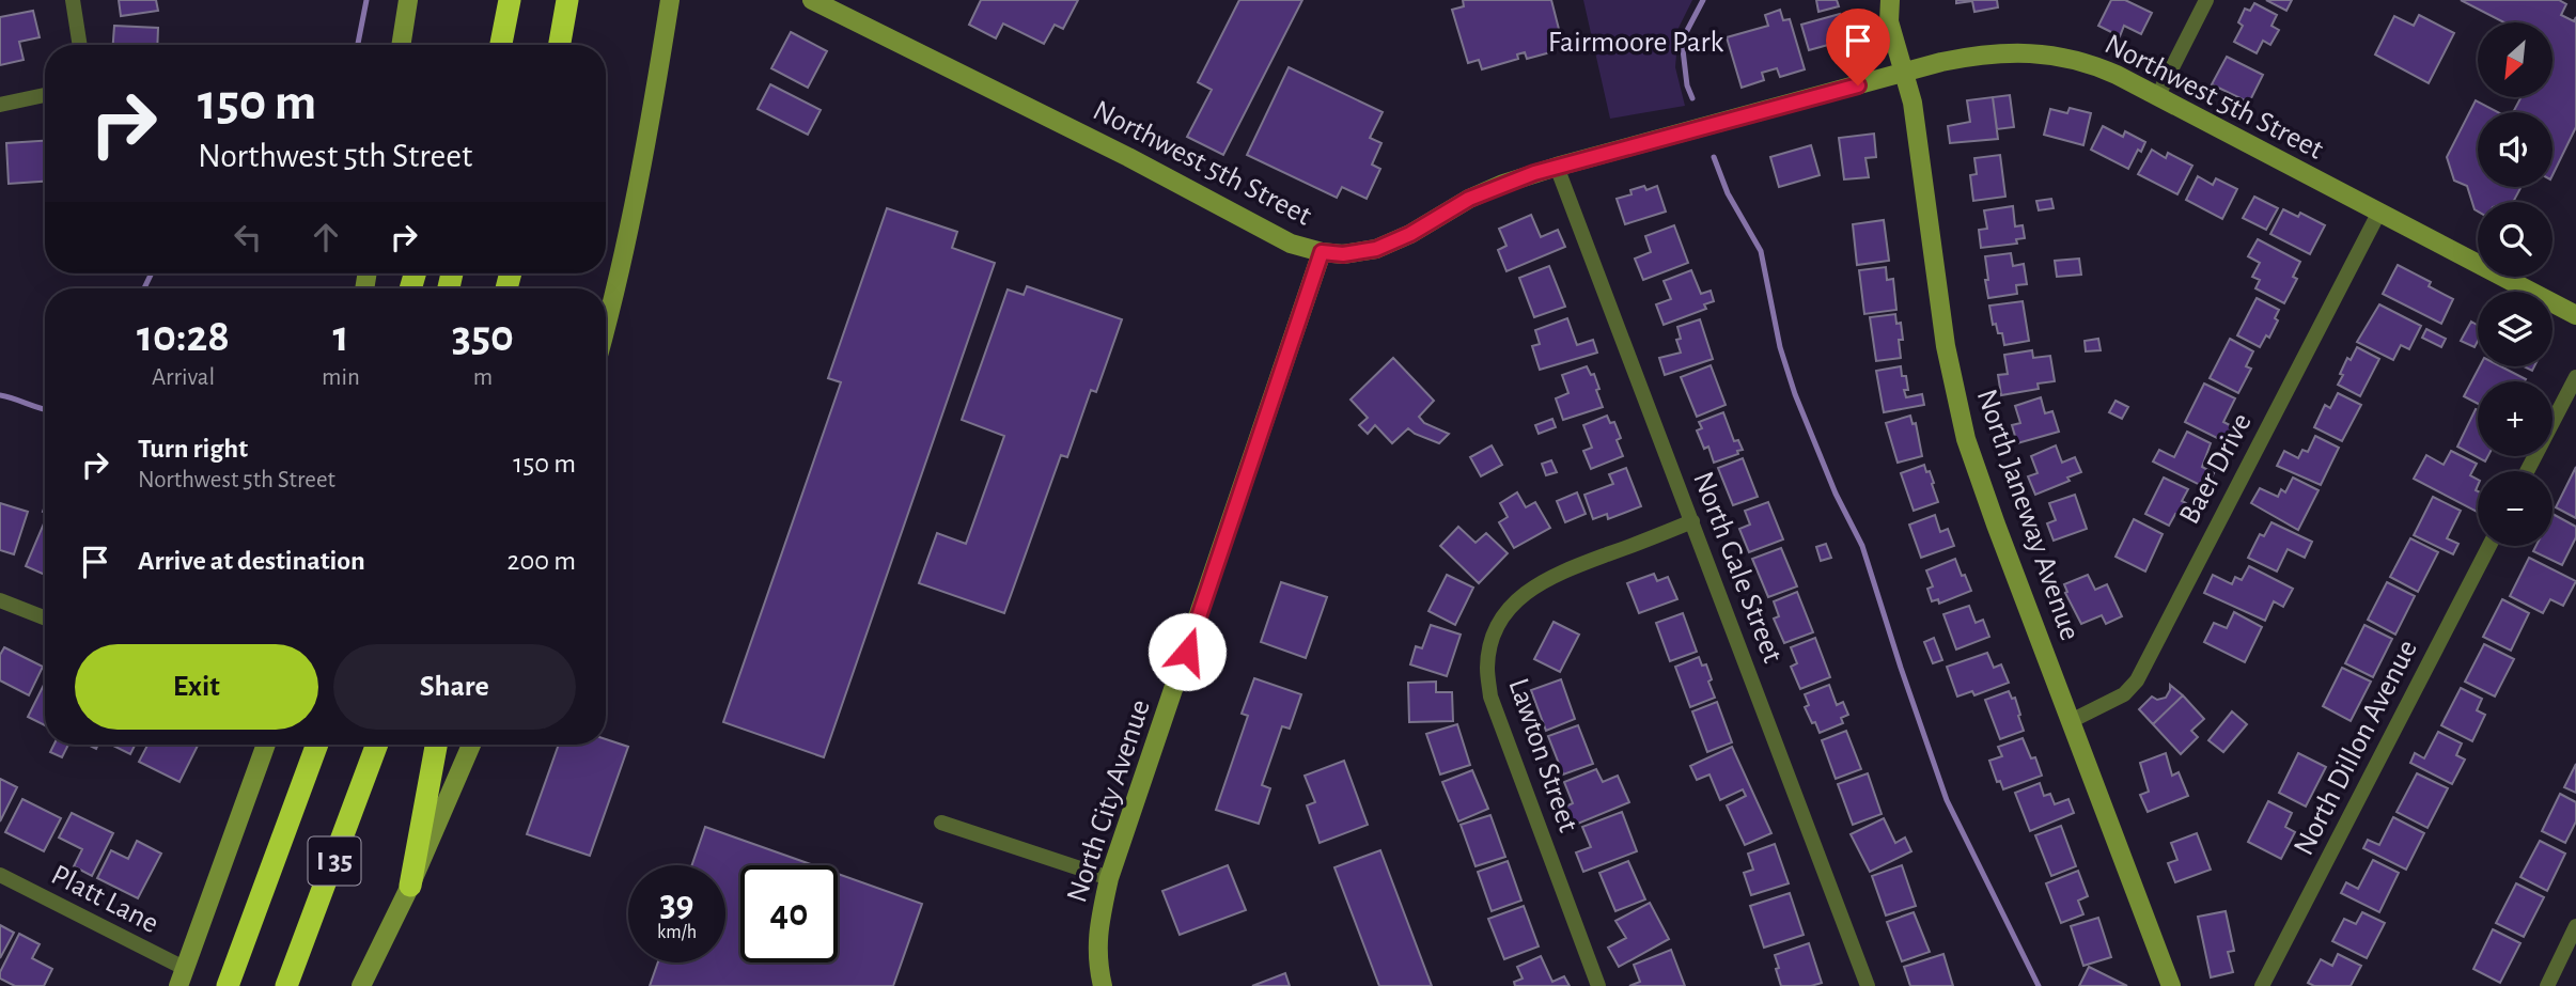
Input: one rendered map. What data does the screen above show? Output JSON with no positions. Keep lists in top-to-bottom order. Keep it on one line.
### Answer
{"streets":{"highway":["I 35"],"street":["Northwest 5th Street","Baer Drive","North Janeway Avenue","North Gale Street","North Dillon Avenue","Lawton Street","North City Avenue","Platt Lane"]},"crossings":[["Northwest 5th Street","Baer Drive"],["Northwest 5th Street","North Janeway Avenue"],["Northwest 5th Street","North Gale Street"],["Northwest 5th Street","North City Avenue"],["Baer Drive","North Janeway Avenue"],["North Gale Street","Lawton Street"]],"parks":["Fairmoore Park"],"north":"bottom left","page":{"map_buttons":["+","−"],"turn":["150 m","Northwest 5th Street"],"eta":["10:28","Arrival","1","min","350","m"],"list":[{"name":"Turn right","note":"Northwest 5th Street","value":"150 m"},{"name":"Arrive at destination","value":"200 m"}],"buttons":["Exit","Share"],"speed":"39 km/h","limit":"40"}}
